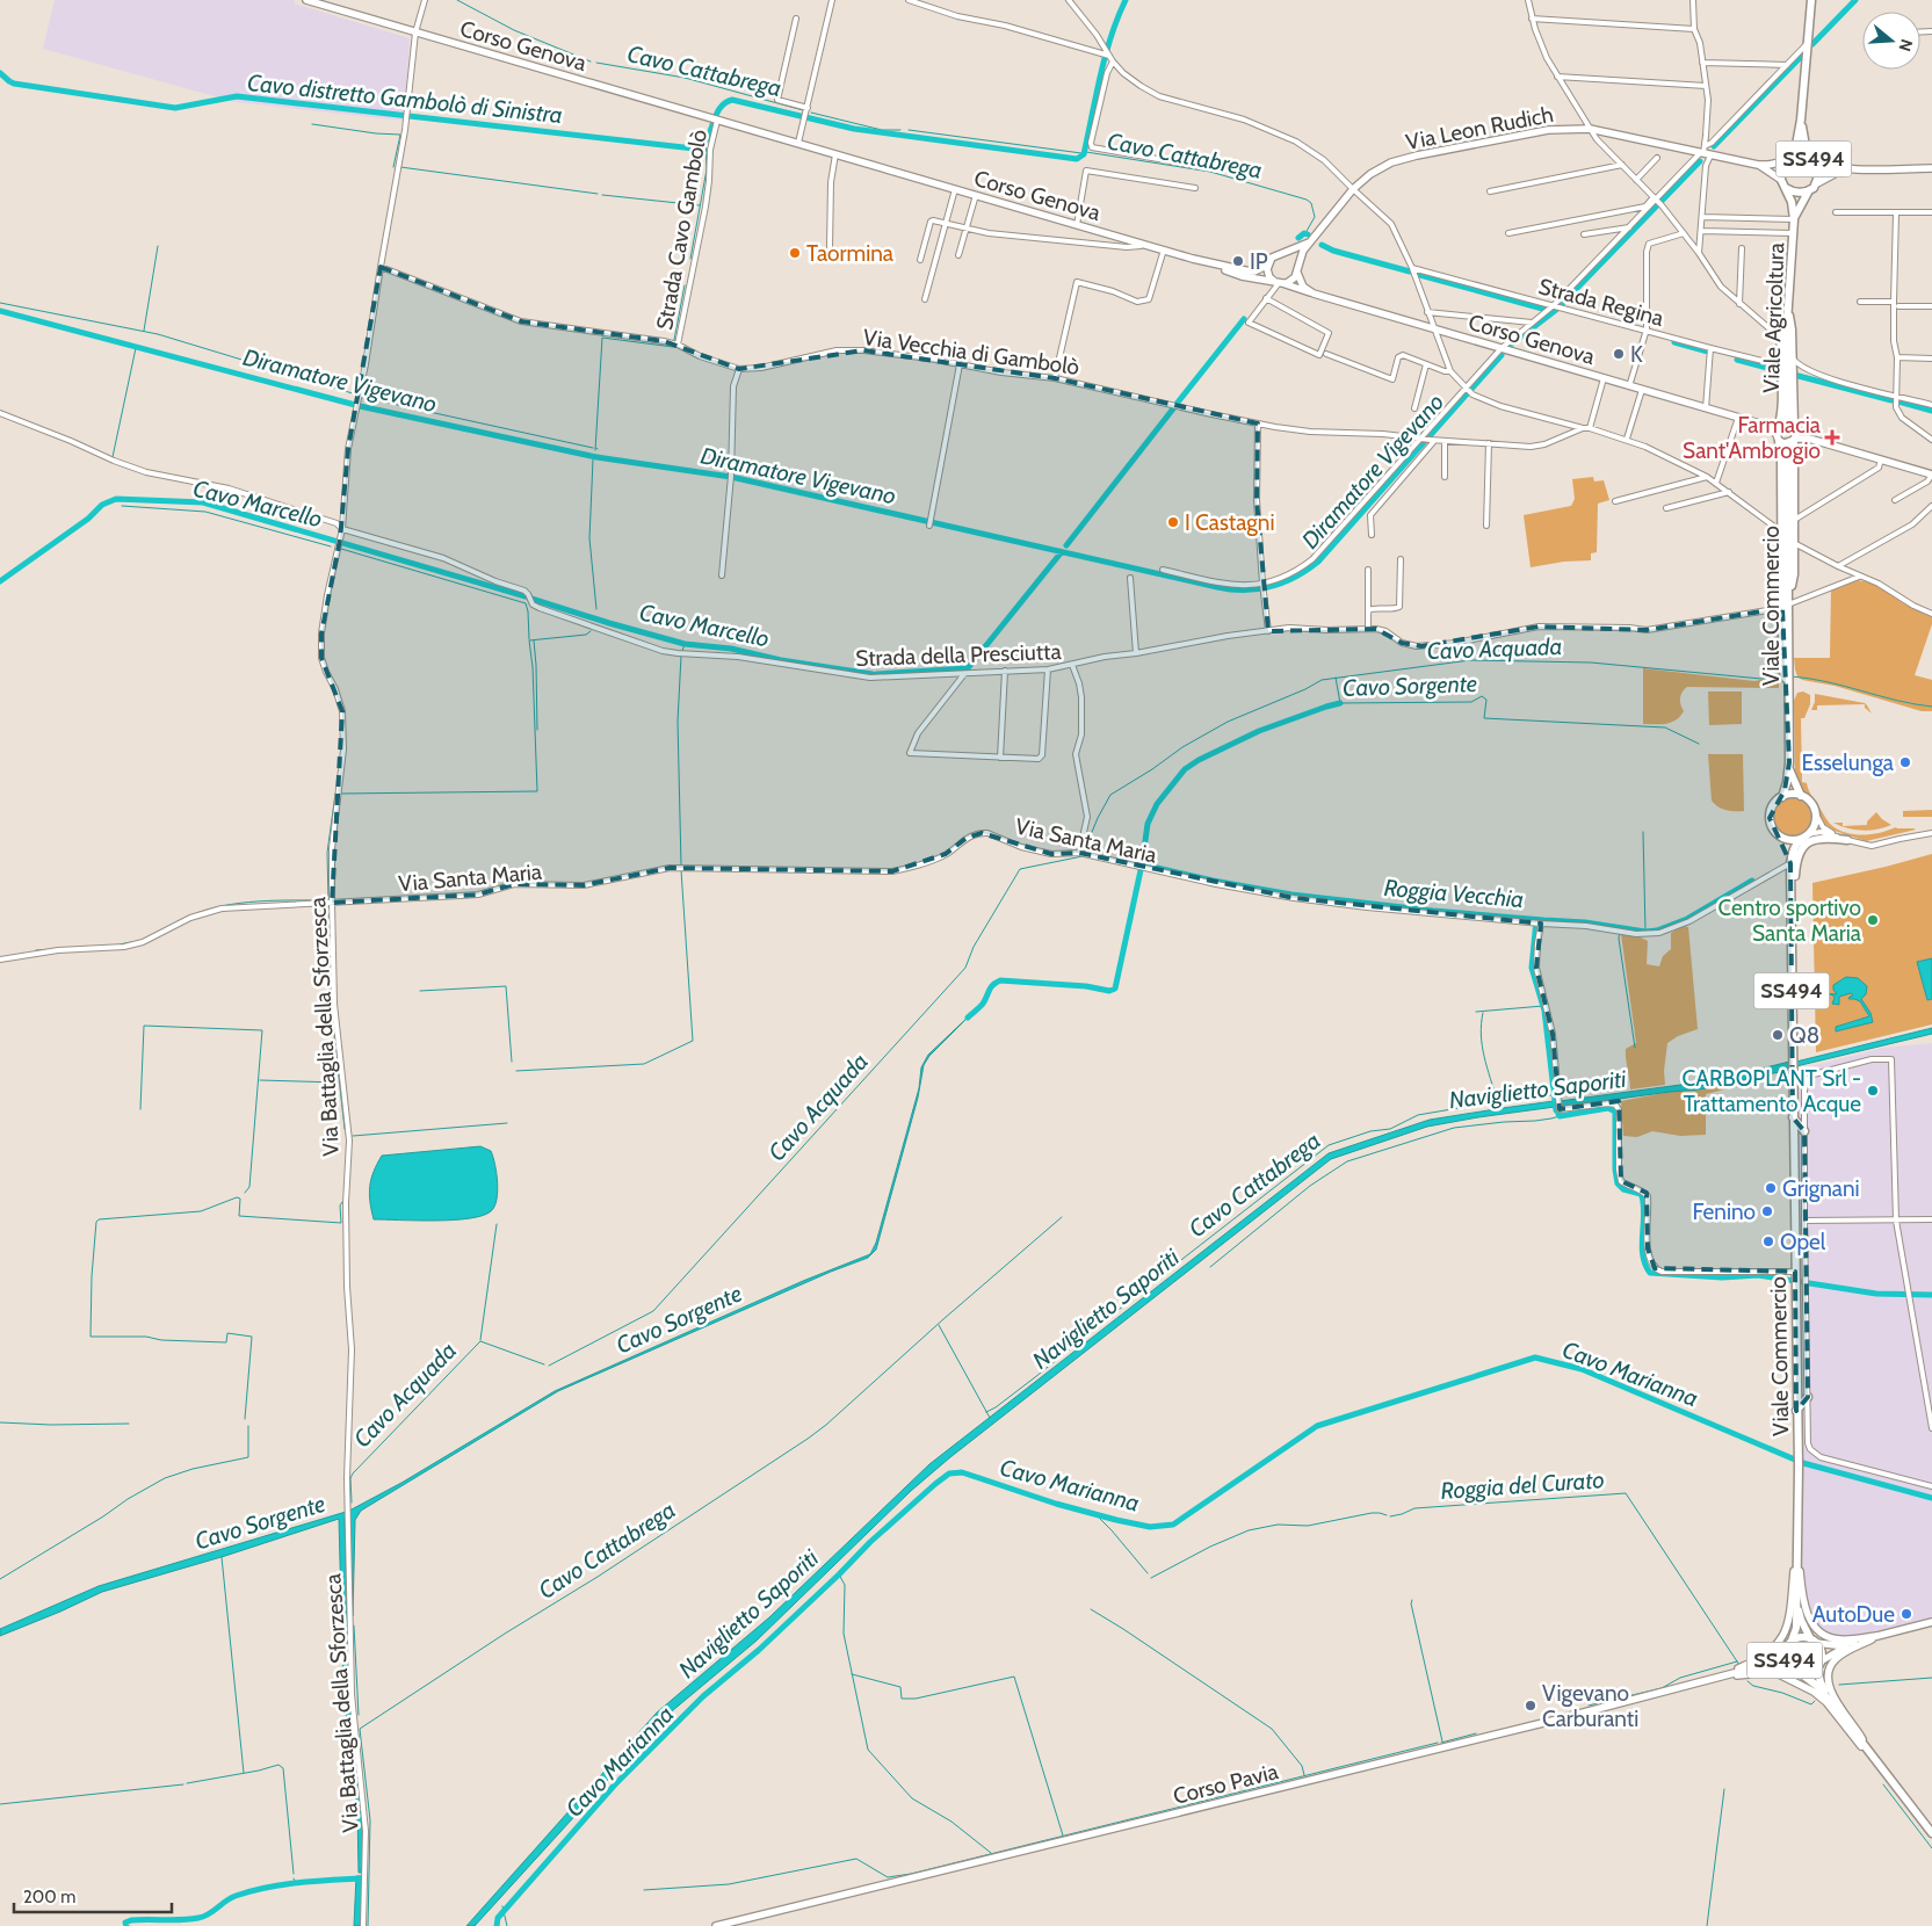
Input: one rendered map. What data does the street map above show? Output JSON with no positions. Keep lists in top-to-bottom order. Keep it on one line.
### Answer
{"streets":{"main road":["Corso Genova","Via Leon Rudich","SS494","Viale Agricoltura","Viale Commercio","Corso Pavia"],"street":["Strada Cavo Gambolò","Strada Regina","Via Vecchia di Gambolò","Strada della Presciutta","Via Santa Maria","Via Battaglia della Sforzesca"]},"crossings":[["Corso Genova","Via Leon Rudich"],["Corso Genova","Strada Cavo Gambolò"],["Corso Genova","Via Battaglia della Sforzesca"],["SS494","Viale Agricoltura"],["SS494","Viale Commercio"],["Strada Cavo Gambolò","Via Vecchia di Gambolò"],["Via Vecchia di Gambolò","Via Battaglia della Sforzesca"],["Viale Commercio","Strada della Presciutta"],["Viale Commercio","Via Santa Maria"],["Strada della Presciutta","Via Battaglia della Sforzesca"],["Via Santa Maria","Via Battaglia della Sforzesca"]],"water":["Cavo Cattabrega","Cavo distretto Gambolò di Sinistra","Diramatore Vigevano","Cavo Marcello","Cavo Acquada","Cavo Sorgente","Roggia Vecchia","Naviglietto Saporiti","Cavo Marianna","Roggia del Curato"],"places":{"other":["Taormina","IP","K","I Castagni","Esselunga","Centro sportivo Santa Maria","Q8","CARBOPLANT Srl - Trattamento Acque","Grignani","Fenino","Opel","AutoDue","Vigevano Carburanti"],"health":["Farmacia Sant'Ambrogio"]},"scale_bar":"200 m","north":"right"}
